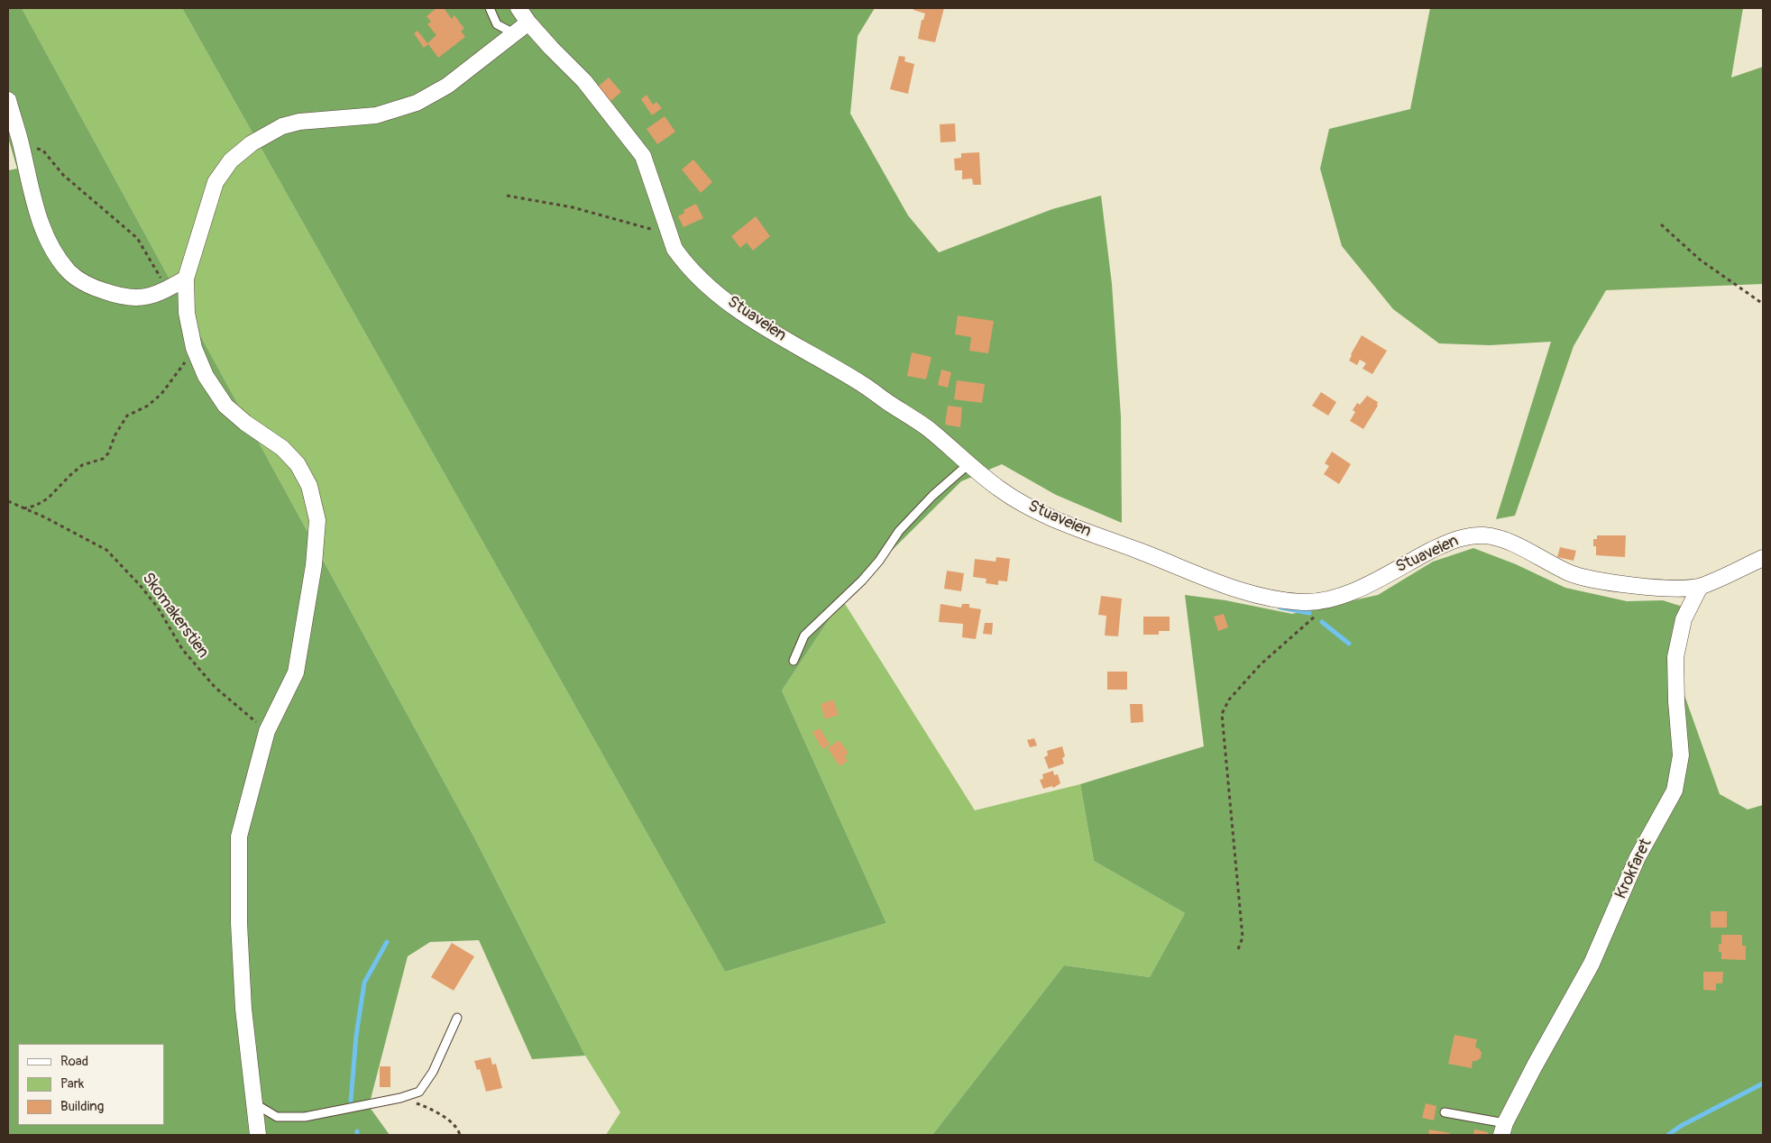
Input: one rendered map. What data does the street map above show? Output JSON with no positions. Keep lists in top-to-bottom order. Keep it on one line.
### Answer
{"streets":{"street":["Stuaveien","Krokfaret"],"path":["Skomakerstien"]},"crossings":[["Stuaveien","Krokfaret"]],"legend":["Road","Park","Building"]}
